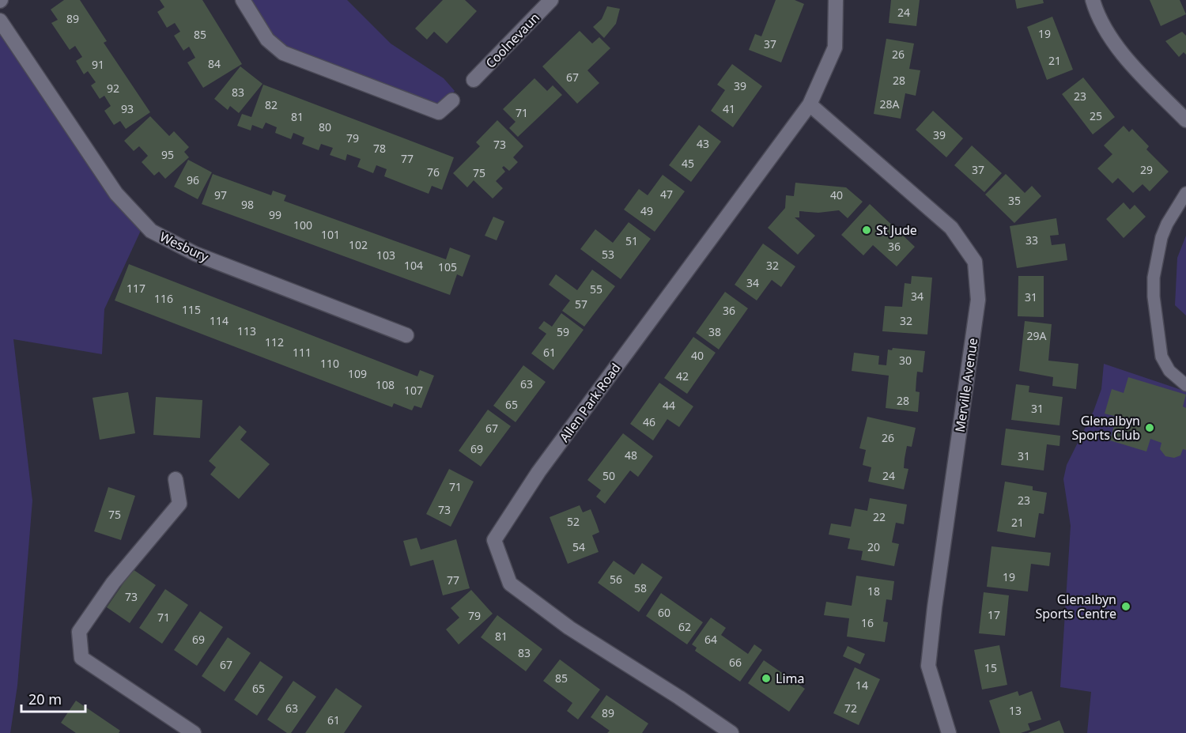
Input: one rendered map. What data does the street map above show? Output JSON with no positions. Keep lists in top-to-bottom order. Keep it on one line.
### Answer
{"streets":{"street":["Coolnevaun","Wesbury","Merville Avenue","Allen Park Road"]},"crossings":[["Merville Avenue","Allen Park Road"]],"places":["St Jude","Glenalbyn Sports Club","Glenalbyn Sports Centre","Lima"],"house_numbers":["24","89","19","85","37","26","21","84","91","67","28","39","92","83","23","28A","82","93","41","71","25","81","80","39","79","43","73","78","95","77","45","37","29","76","75","96","47","97","40","35","98","49","99","100","101","33","51","102","36","53","103","104","32","105","34","117","55","34","31","116","57","115","36","114","32","113","59","38","29A","112","111","61","40","30","110","109","42","63","108","107","28","65","44","31","46","67","26","69","48","31","50","24","71","23","73","75","22","52","21","54","20","19","56","77","58","18","73","60","17","79","71","16","62","81","69","64","83","66","67","15","85","14","65","63","72","13","89","61"],"scale_bar":"20 m"}
